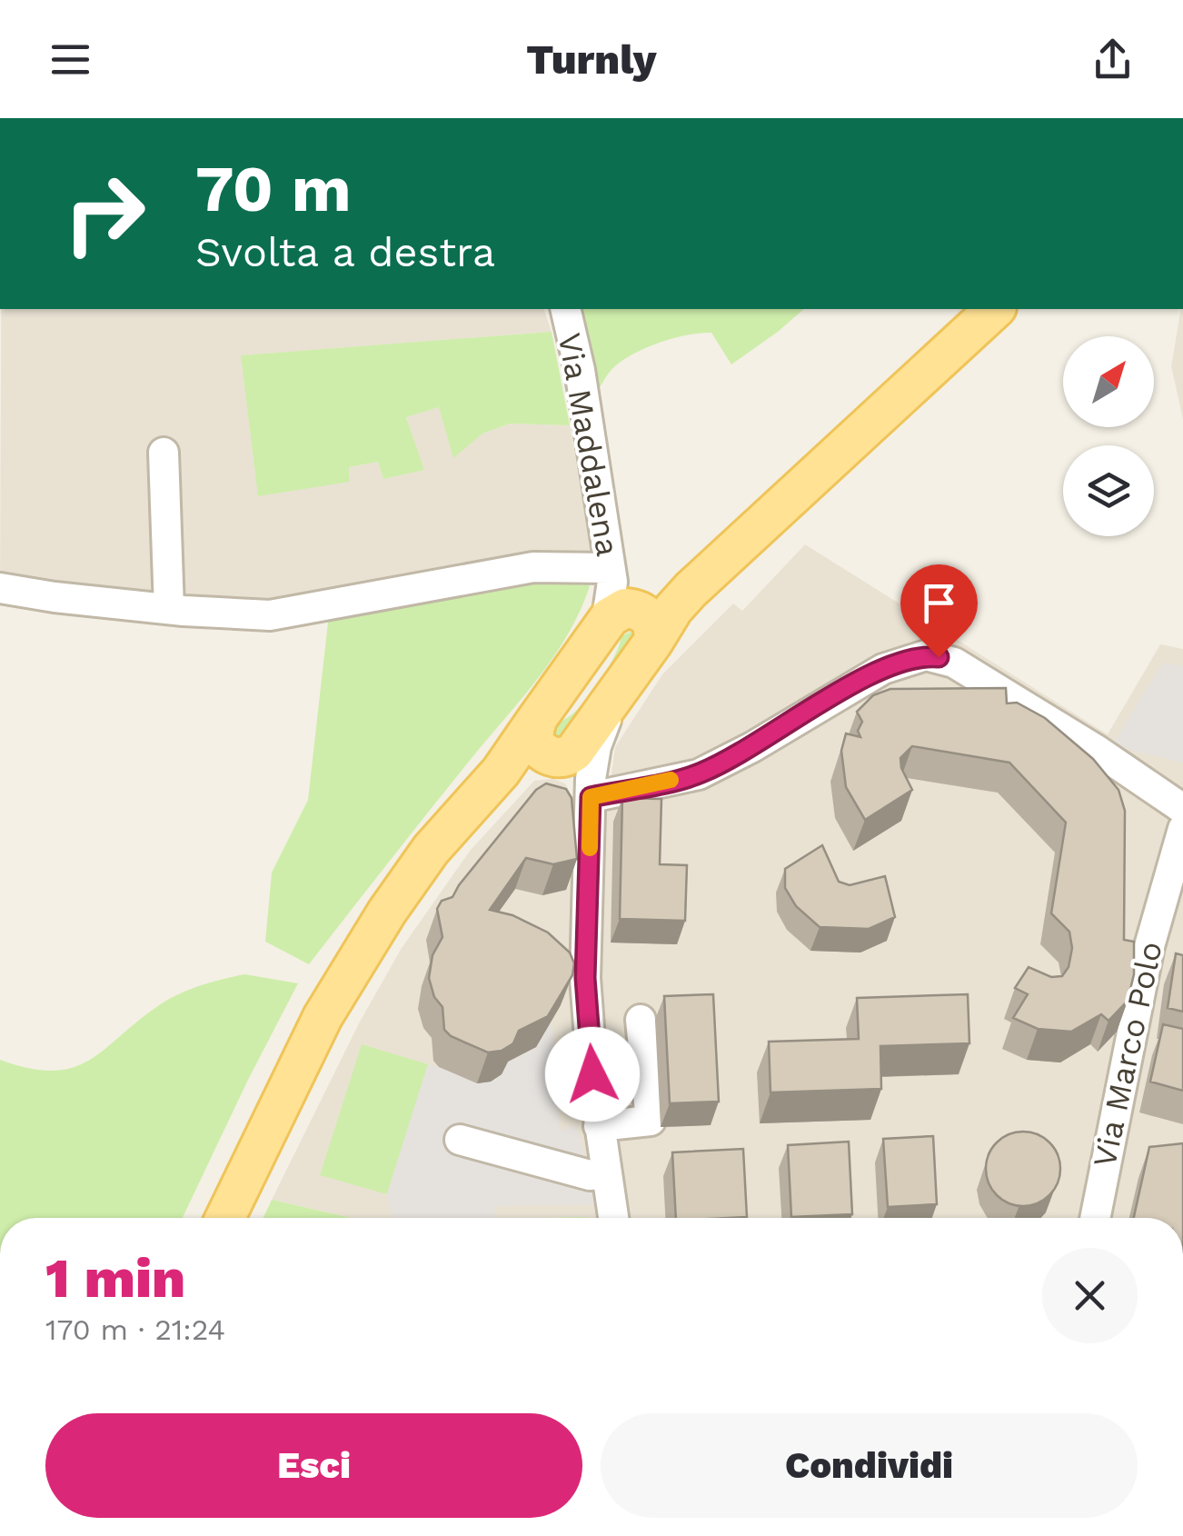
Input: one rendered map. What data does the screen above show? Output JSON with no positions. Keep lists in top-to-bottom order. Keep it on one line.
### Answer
{"streets":{"street":["Via Maddalena","Via Marco Polo"]},"north":"top right","page":{"header":"Turnly","turn":["70 m","Svolta a destra"],"heading":["1 min","170 m · 21:24"],"buttons":["Esci","Condividi"]}}
